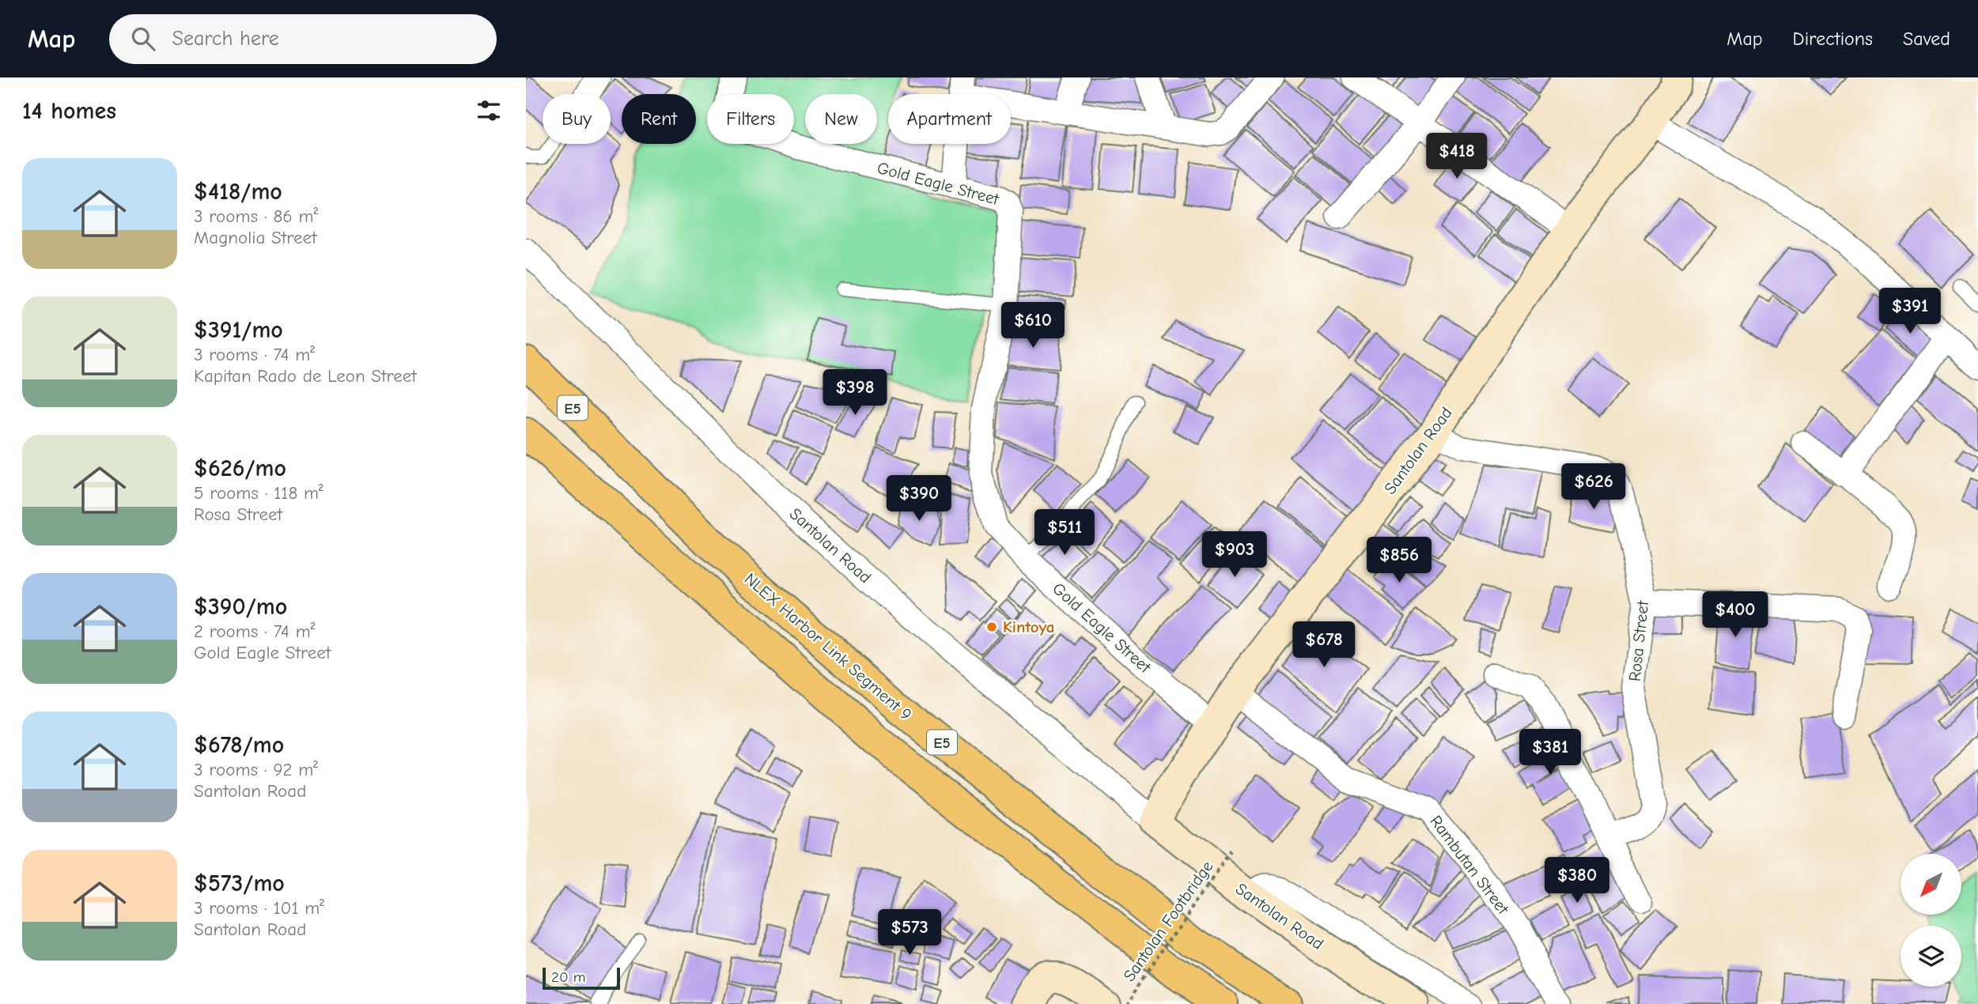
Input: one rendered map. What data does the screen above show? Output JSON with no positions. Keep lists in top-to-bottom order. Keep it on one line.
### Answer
{"streets":{"highway":["E5","NLEX Harbor Link Segment 9"],"street":["Gold Eagle Street","Santolan Road","Rosa Street","Rambutan Street"],"path":["Santolan Footbridge"]},"crossings":[["Gold Eagle Street","Santolan Road"],["Santolan Road","Rosa Street"],["Santolan Road","Rambutan Street"]],"places":["Kintoya"],"scale_bar":"20 m","north":"bottom left","page":{"header":"Map","search":"Search here","nav":["Map","Directions","Saved"],"heading":"14 homes","chip":["Buy","Rent","Filters","New","Apartment"],"price":["$418","$391","$610","$398","$626","$390","$511","$903","$856","$400","$678","$381","$380","$573"],"list":[{"name":"$418/mo","note":"3 rooms · 86 m² · Magnolia Street"},{"name":"$391/mo","note":"3 rooms · 74 m² · Kapitan Rado de Leon Street"},{"name":"$626/mo","note":"5 rooms · 118 m² · Rosa Street"},{"name":"$390/mo","note":"2 rooms · 74 m² · Gold Eagle Street"},{"name":"$678/mo","note":"3 rooms · 92 m² · Santolan Road"},{"name":"$573/mo","note":"3 rooms · 101 m² · Santolan Road"}],"scale":"20 m"}}
